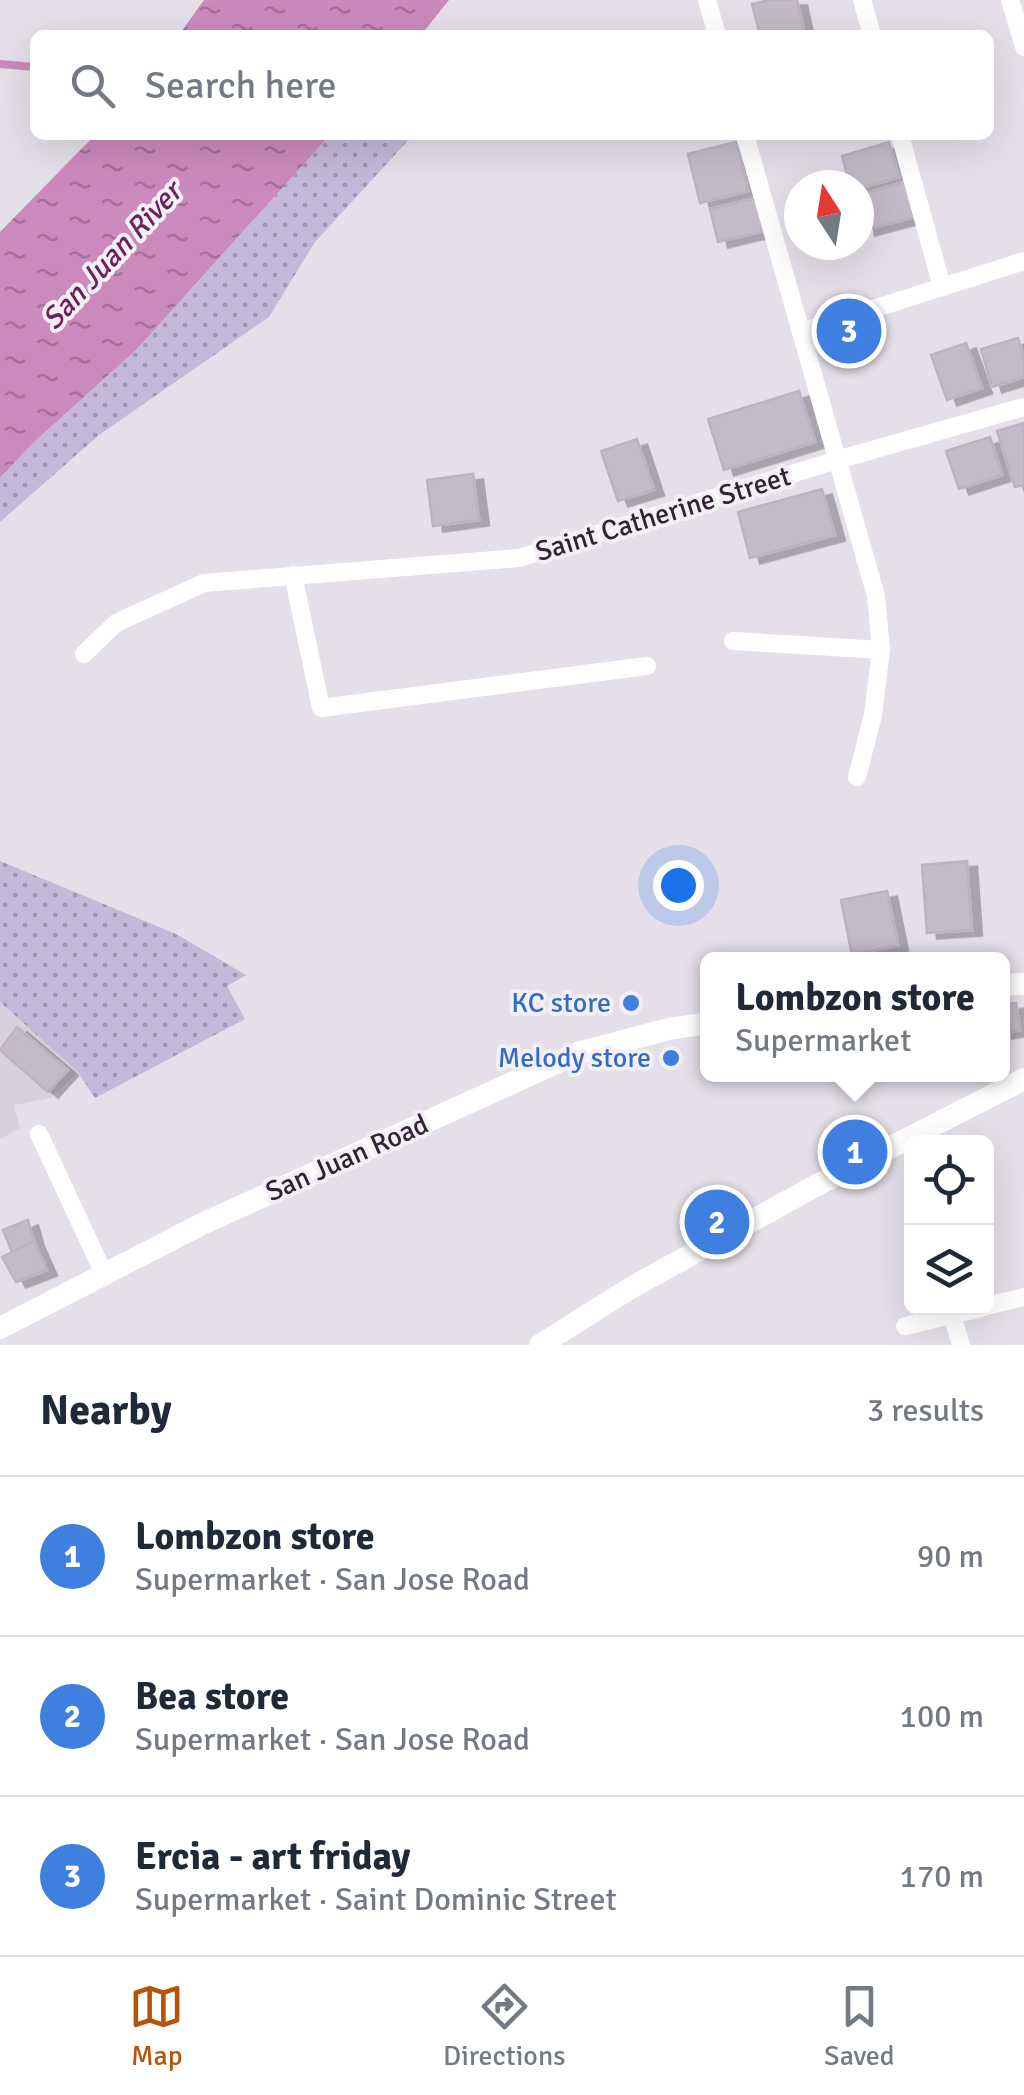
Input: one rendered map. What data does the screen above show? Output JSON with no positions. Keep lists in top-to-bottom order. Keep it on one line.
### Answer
{"streets":{"street":["Saint Catherine Street","San Juan Road"]},"water":["San Juan River"],"places":["KC store","Melody store"],"north":"top","page":{"search":"Search here","pins":["3","1","2"],"popup":["Lombzon store","Supermarket"],"heading":["Nearby","3 results"],"list":[{"mark":"1","name":"Lombzon store","note":"Supermarket · San Jose Road","value":"90 m"},{"mark":"2","name":"Bea store","note":"Supermarket · San Jose Road","value":"100 m"},{"mark":"3","name":"Ercia - art friday","note":"Supermarket · Saint Dominic Street","value":"170 m"}],"nav":["Map","Directions","Saved"]}}
